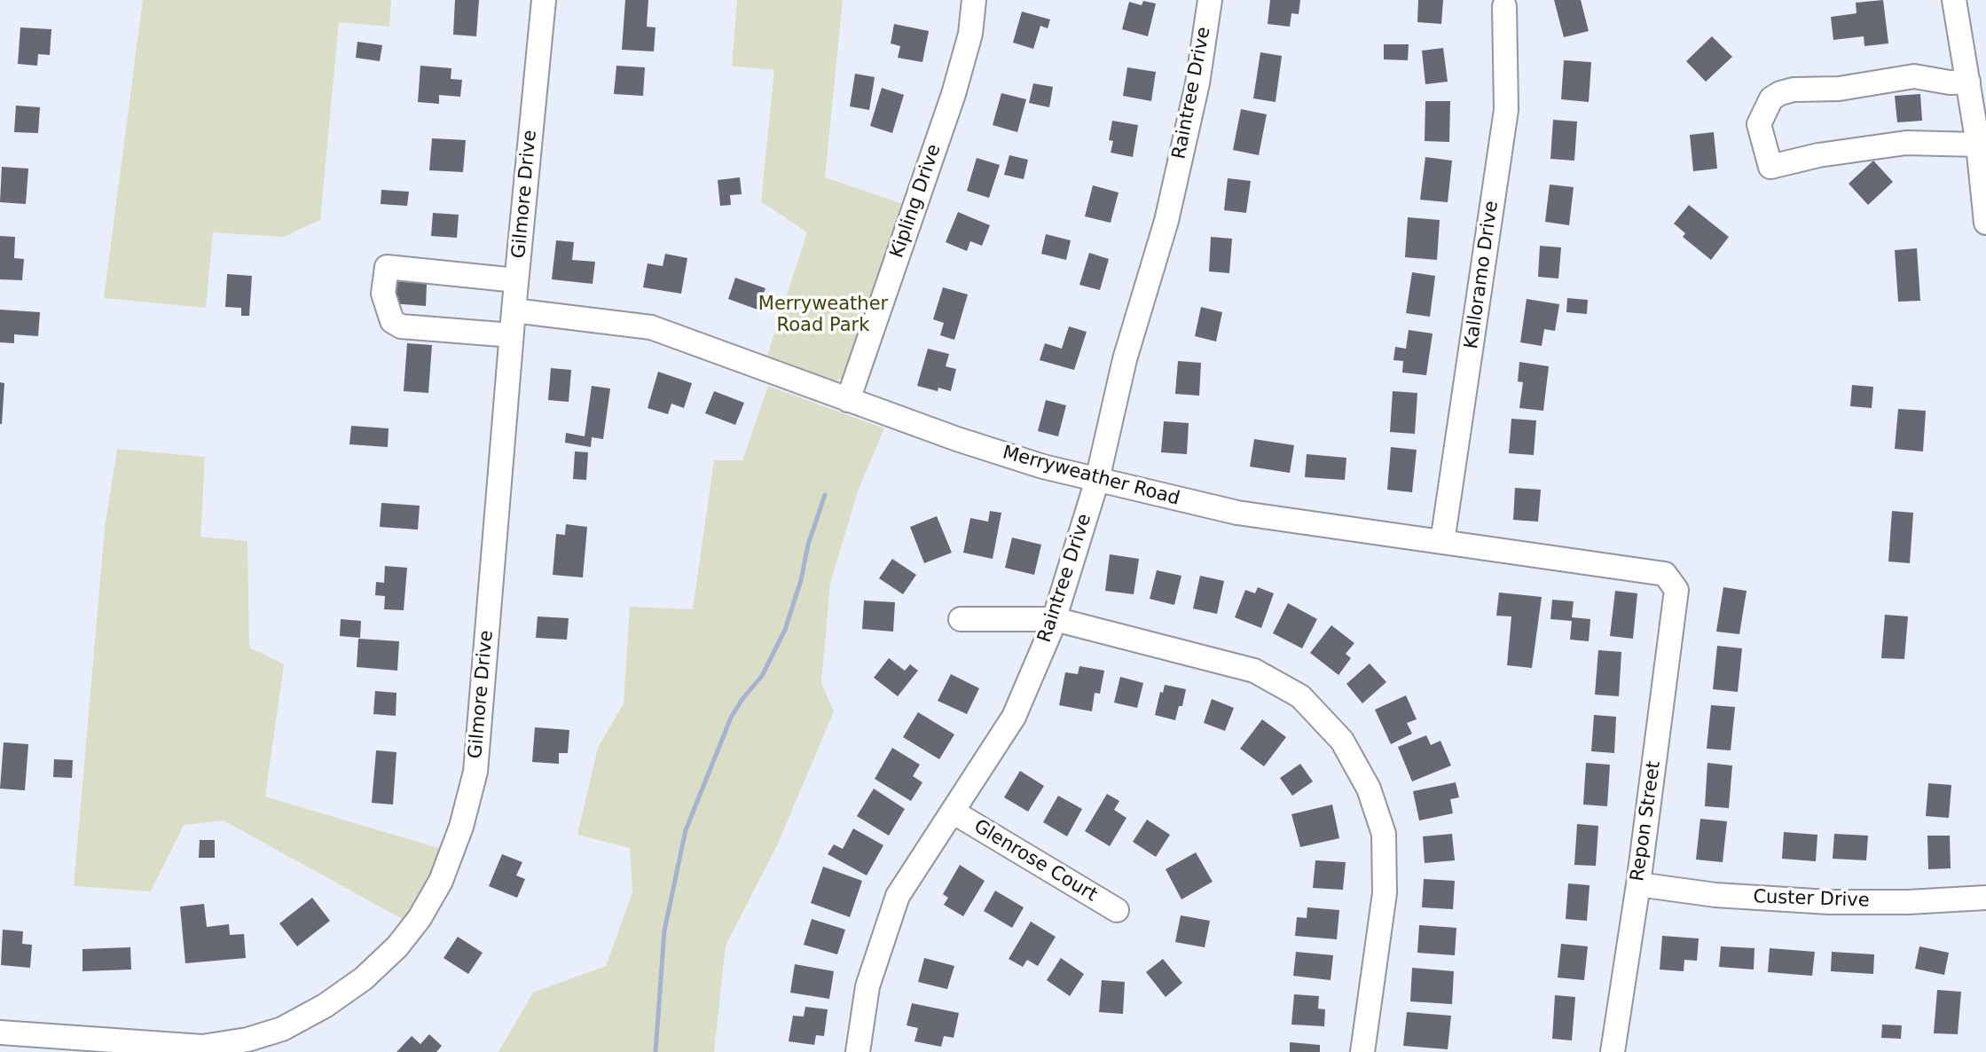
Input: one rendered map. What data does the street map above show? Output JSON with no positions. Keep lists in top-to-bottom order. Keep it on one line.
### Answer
{"streets":{"street":["Raintree Drive","Gilmore Drive","Kipling Drive","Kalloramo Drive","Merryweather Road","Repon Street","Glenrose Court","Custer Drive"]},"crossings":[["Raintree Drive","Merryweather Road"],["Raintree Drive","Glenrose Court"],["Gilmore Drive","Merryweather Road"],["Kipling Drive","Merryweather Road"],["Kalloramo Drive","Merryweather Road"],["Merryweather Road","Repon Street"],["Repon Street","Custer Drive"]],"parks":["Merryweather Road Park"]}
